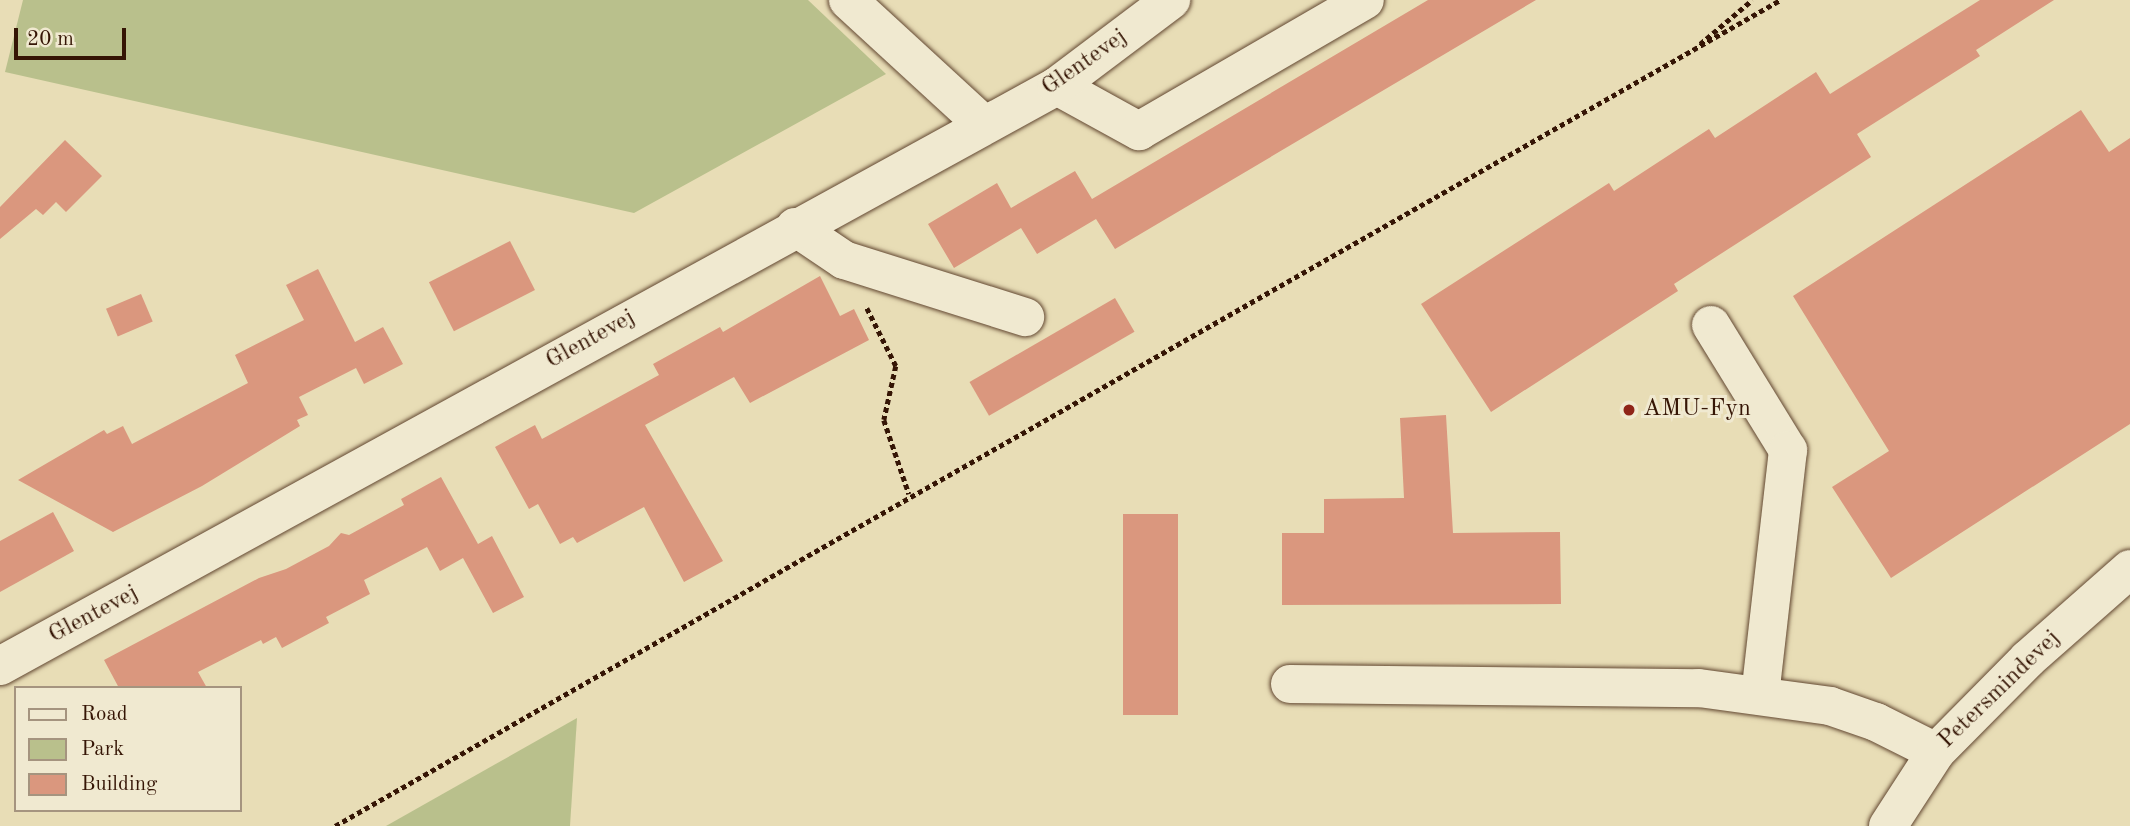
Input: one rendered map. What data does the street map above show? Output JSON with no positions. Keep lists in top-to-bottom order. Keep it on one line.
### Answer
{"streets":{"street":["Glentevej","Petersmindevej"]},"places":["AMU-Fyn"],"legend":["Road","Park","Building"],"scale_bar":"20 m"}
